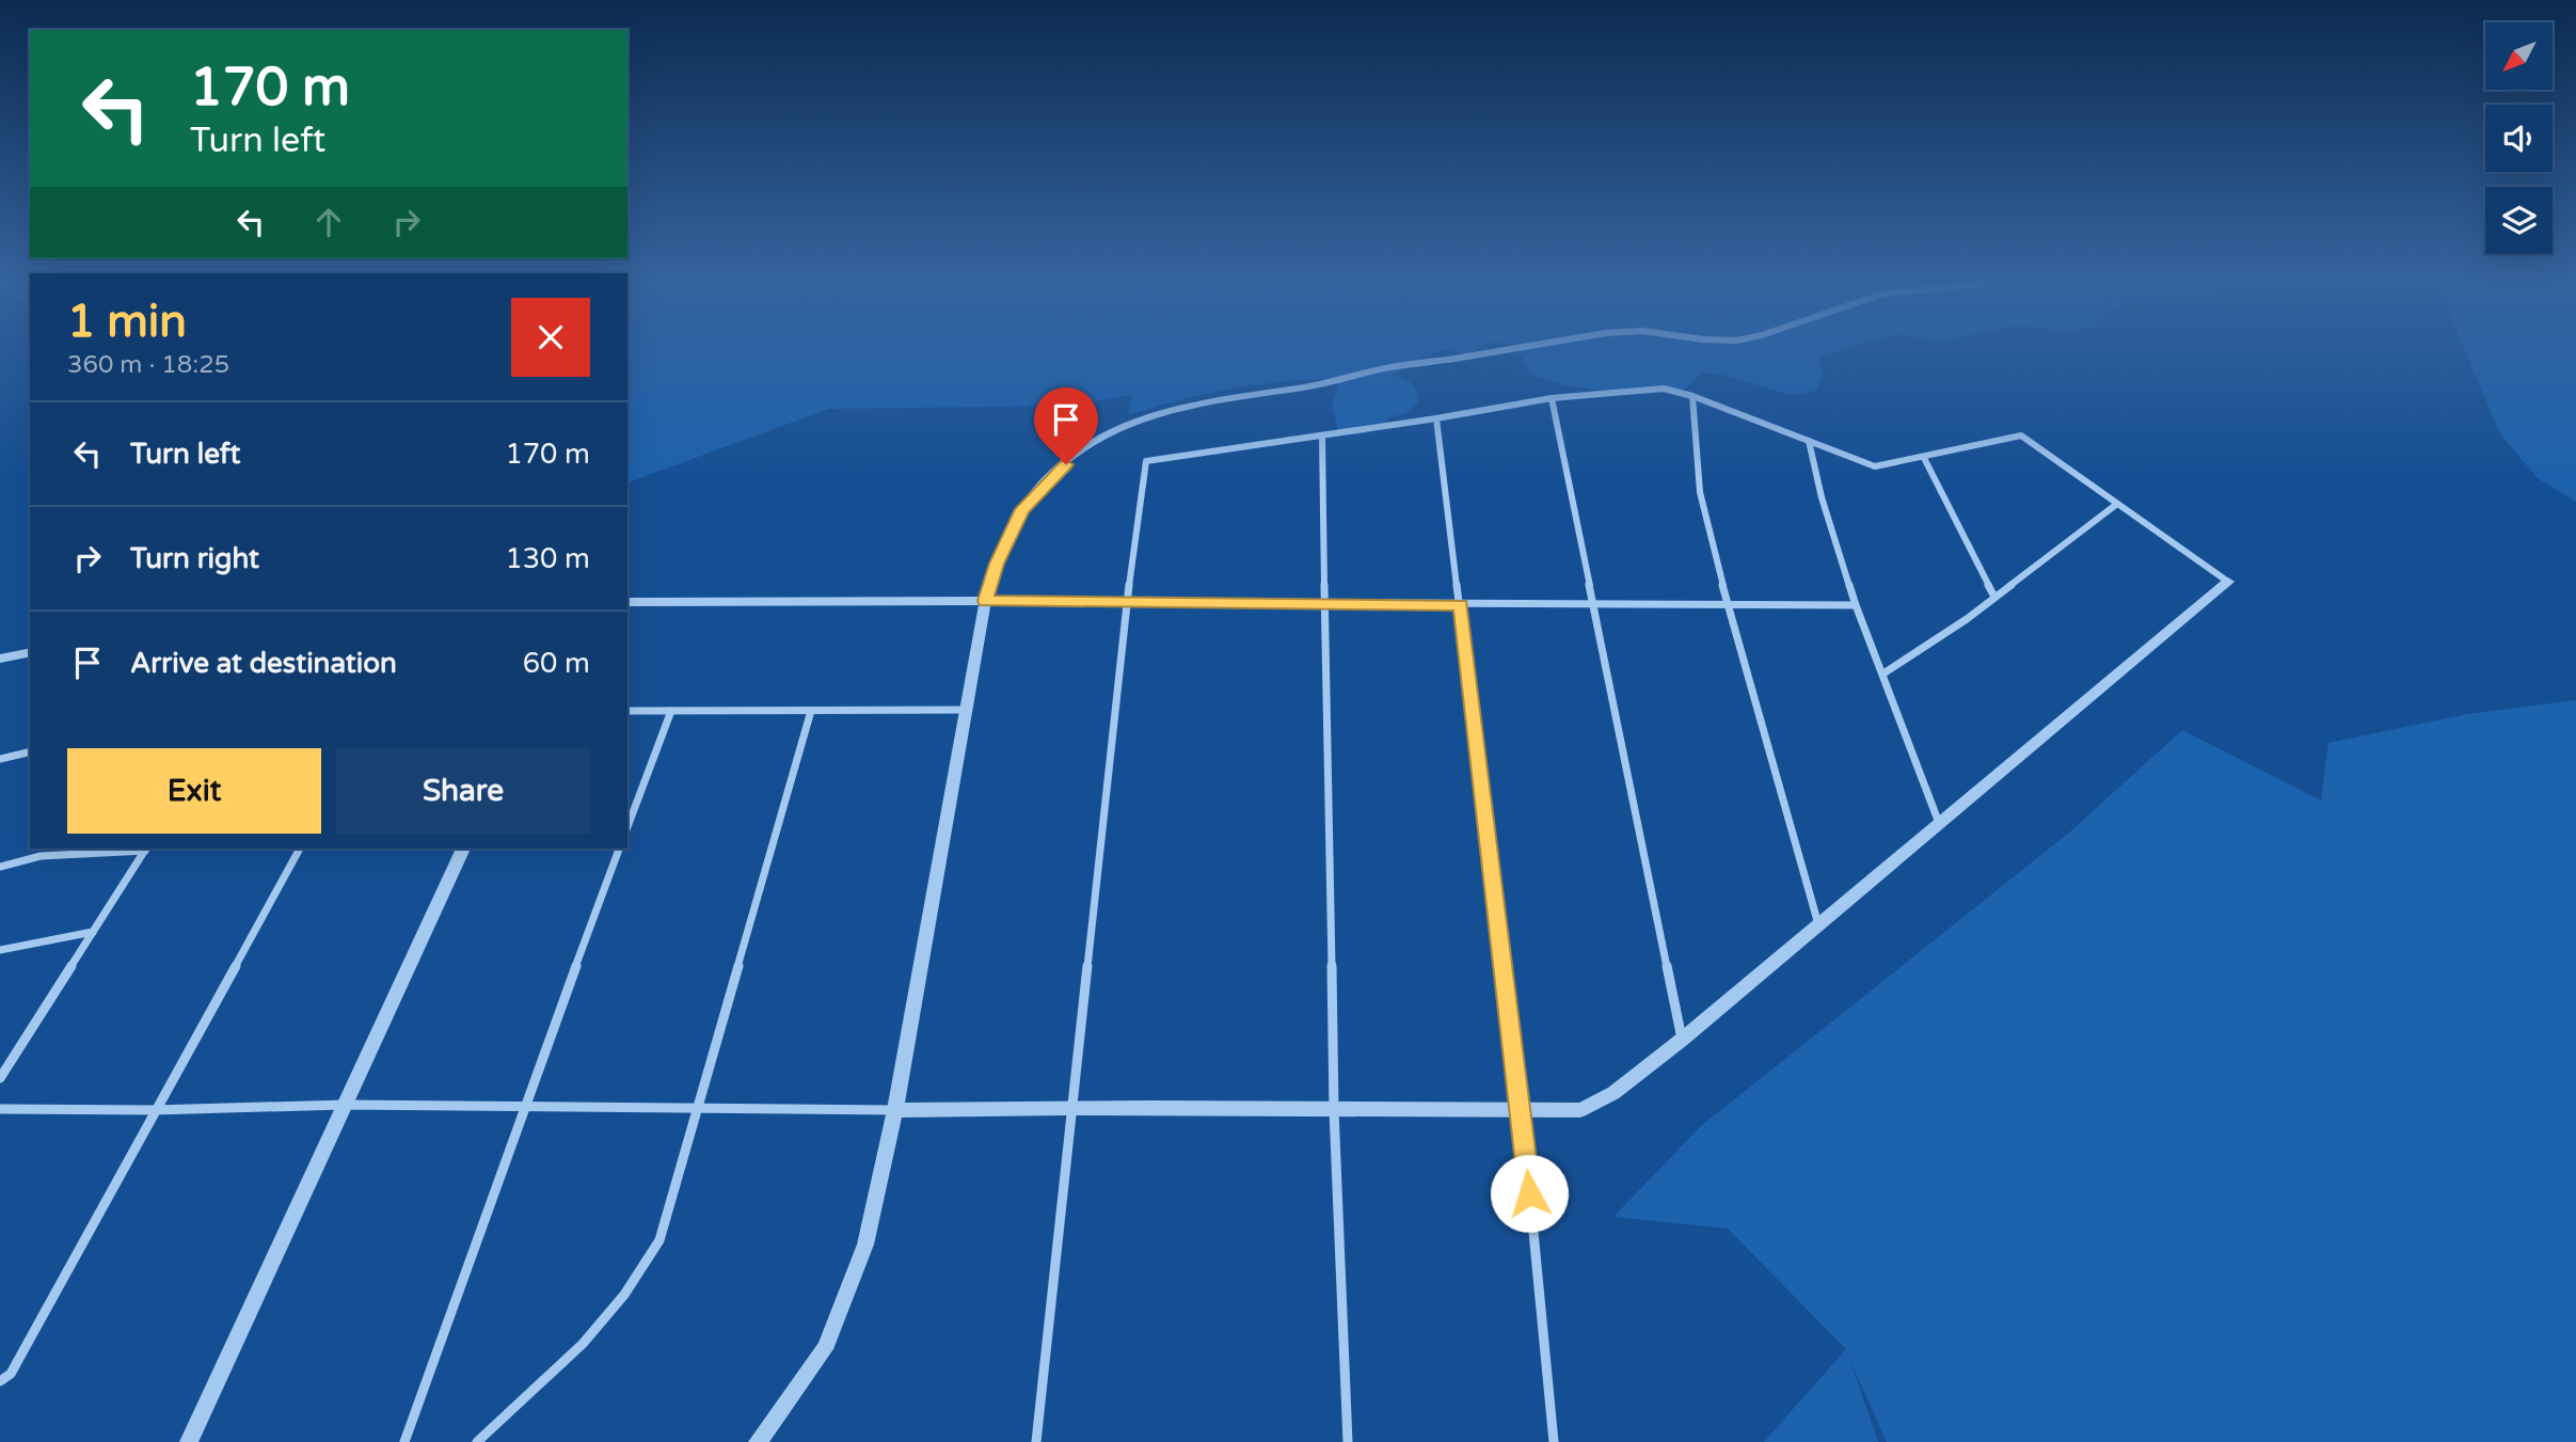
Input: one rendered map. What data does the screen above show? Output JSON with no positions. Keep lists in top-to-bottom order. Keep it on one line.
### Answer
{"north":"bottom left","page":{"turn":["170 m","Turn left"],"heading":["1 min","360 m · 18:25"],"list":[{"name":"Turn left","value":"170 m"},{"name":"Turn right","value":"130 m"},{"name":"Arrive at destination","value":"60 m"}],"buttons":["Exit","Share"]}}
